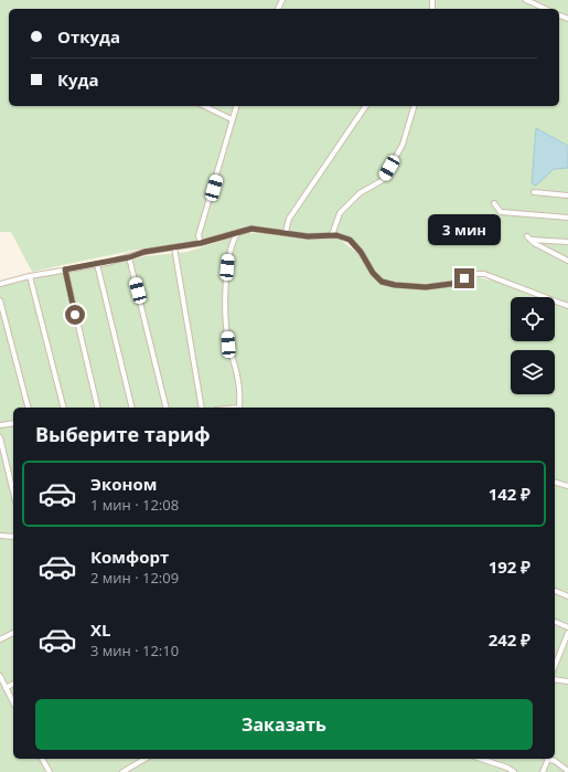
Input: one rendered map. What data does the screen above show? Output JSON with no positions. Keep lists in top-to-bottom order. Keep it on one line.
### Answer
{"page":{"banner":["Откуда","Куда"],"bubble":"3 мин","heading":"Выберите тариф","list":[{"name":"Эконом","note":"1 мин · 12:08","value":"142 ₽"},{"name":"Комфорт","note":"2 мин · 12:09","value":"192 ₽"},{"name":"XL","note":"3 мин · 12:10","value":"242 ₽"}],"buttons":"Заказать"}}
